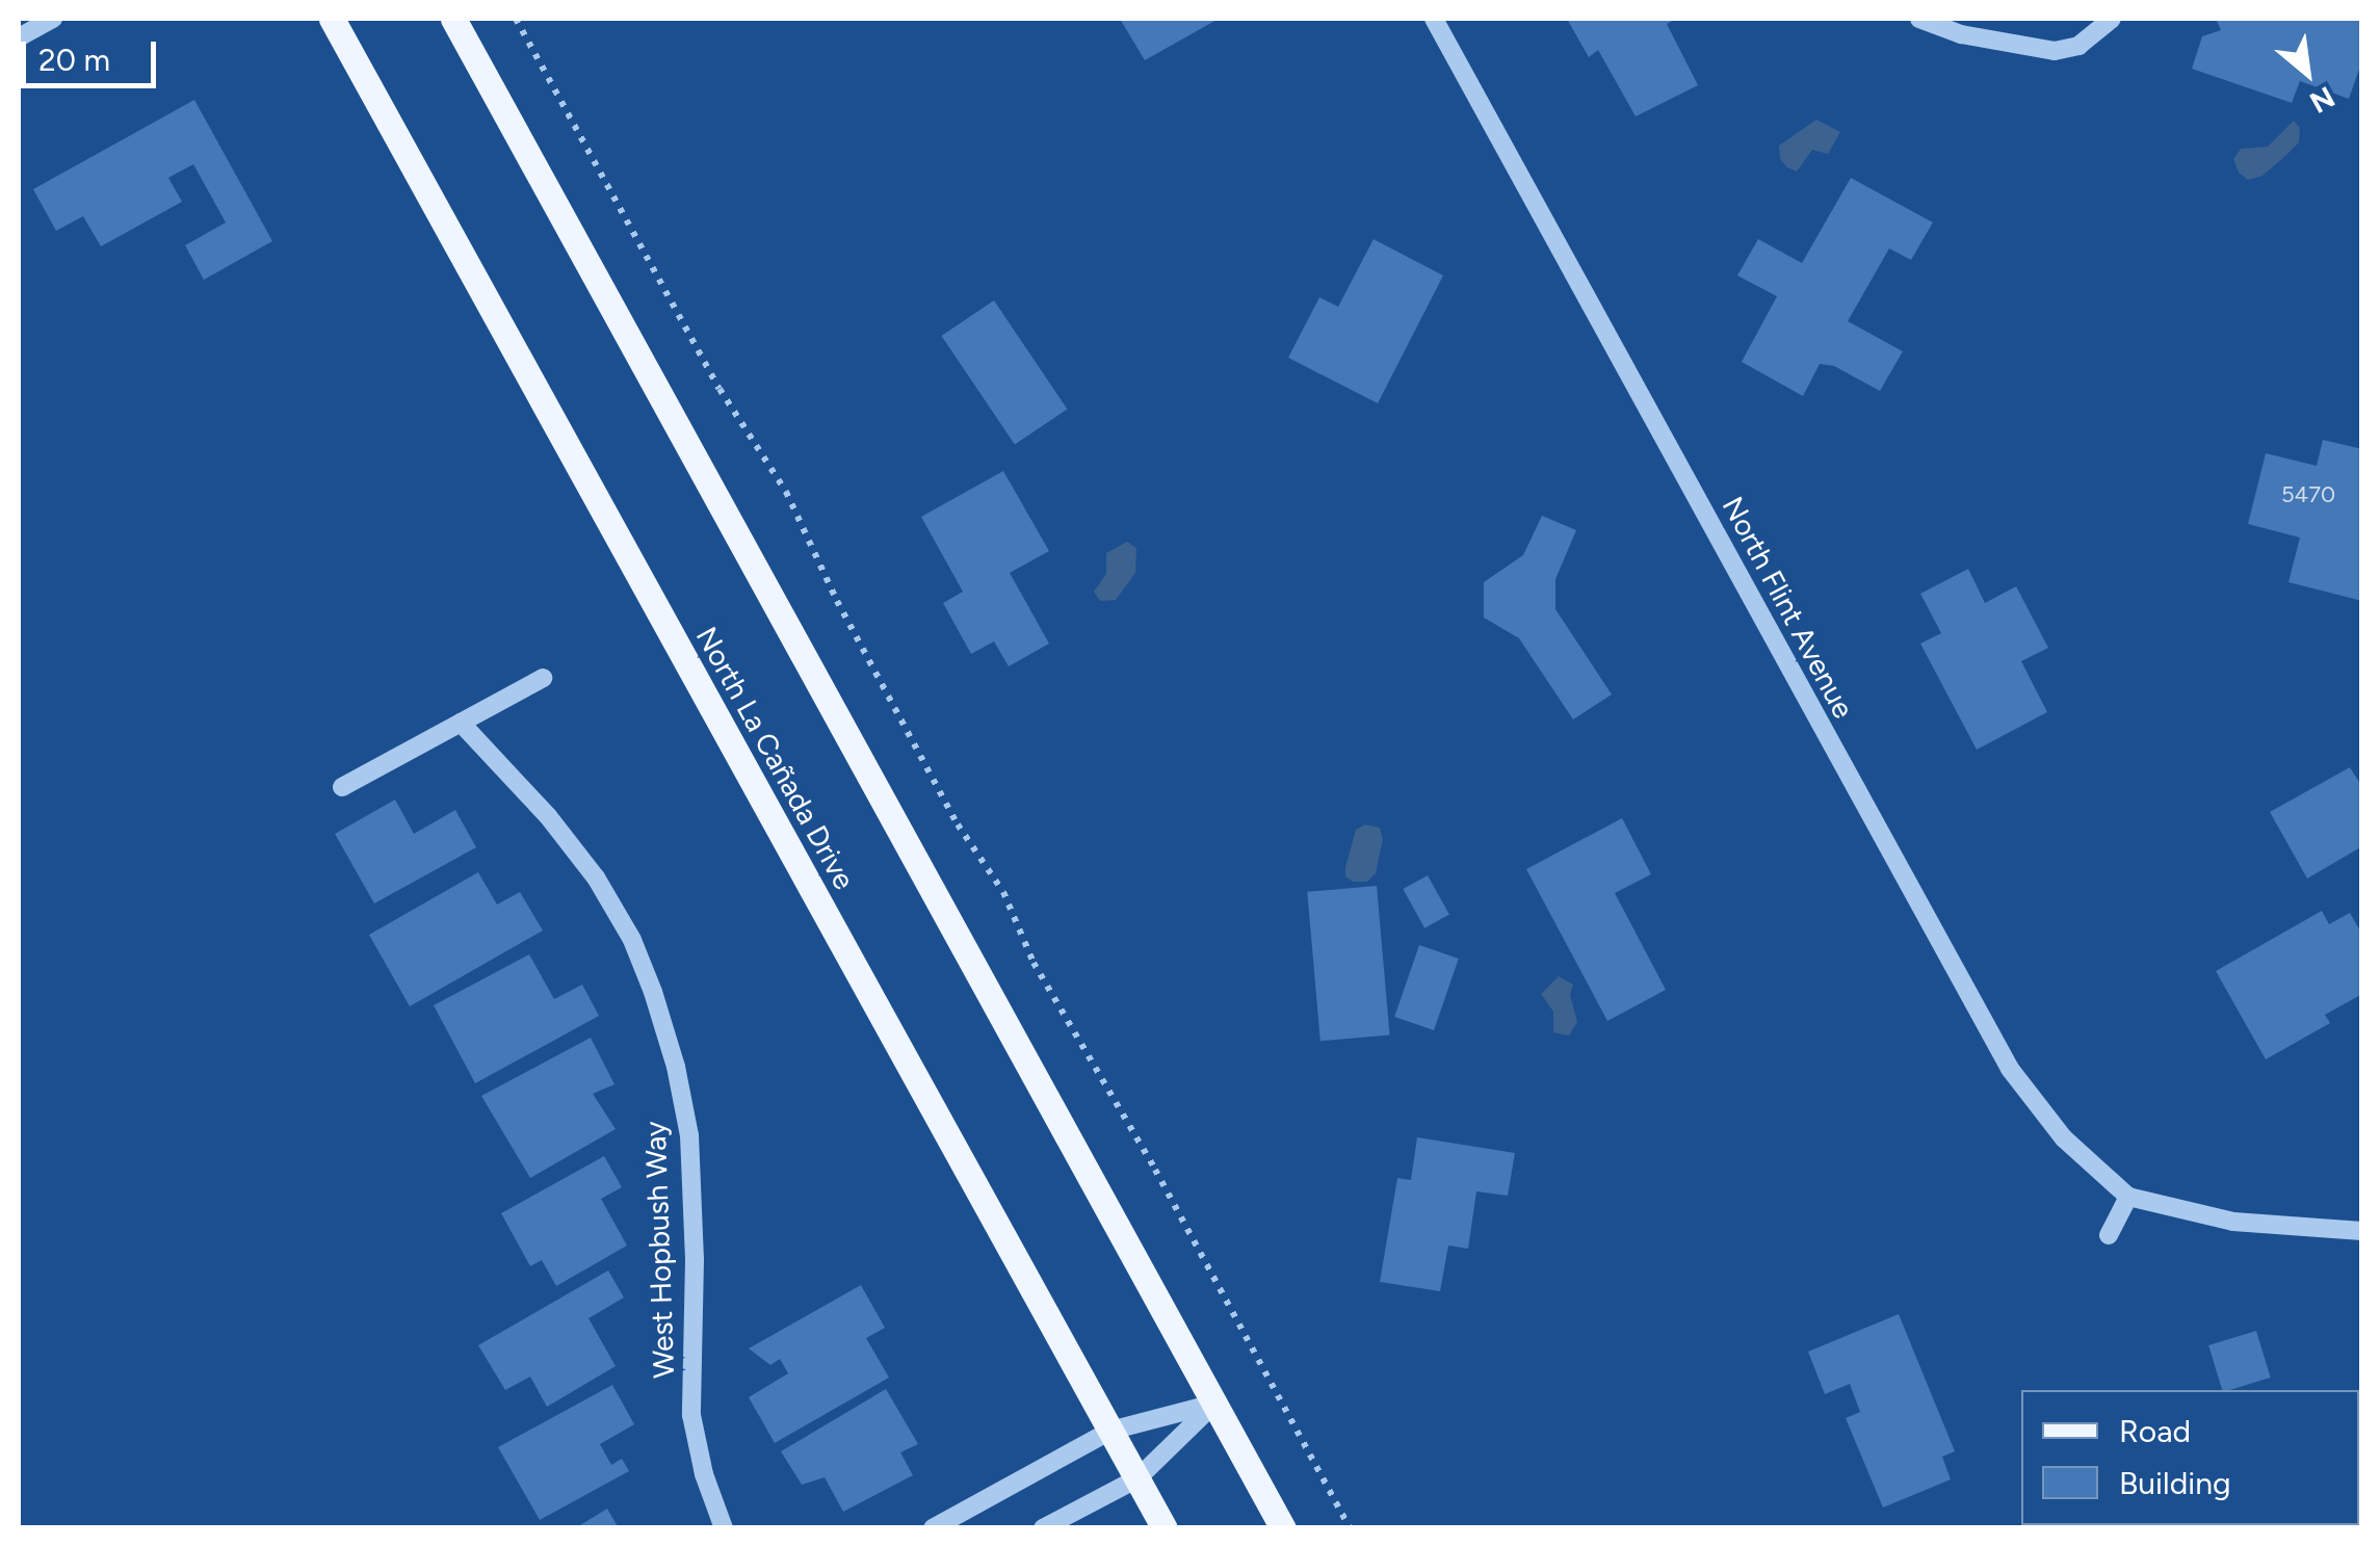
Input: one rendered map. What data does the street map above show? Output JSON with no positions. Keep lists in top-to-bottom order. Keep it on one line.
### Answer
{"streets":{"main road":["North La Cañada Drive"],"street":["North Flint Avenue","West Hopbush Way"]},"house_numbers":["5470"],"legend":["Road","Building"],"scale_bar":"20 m","north":"bottom right"}
